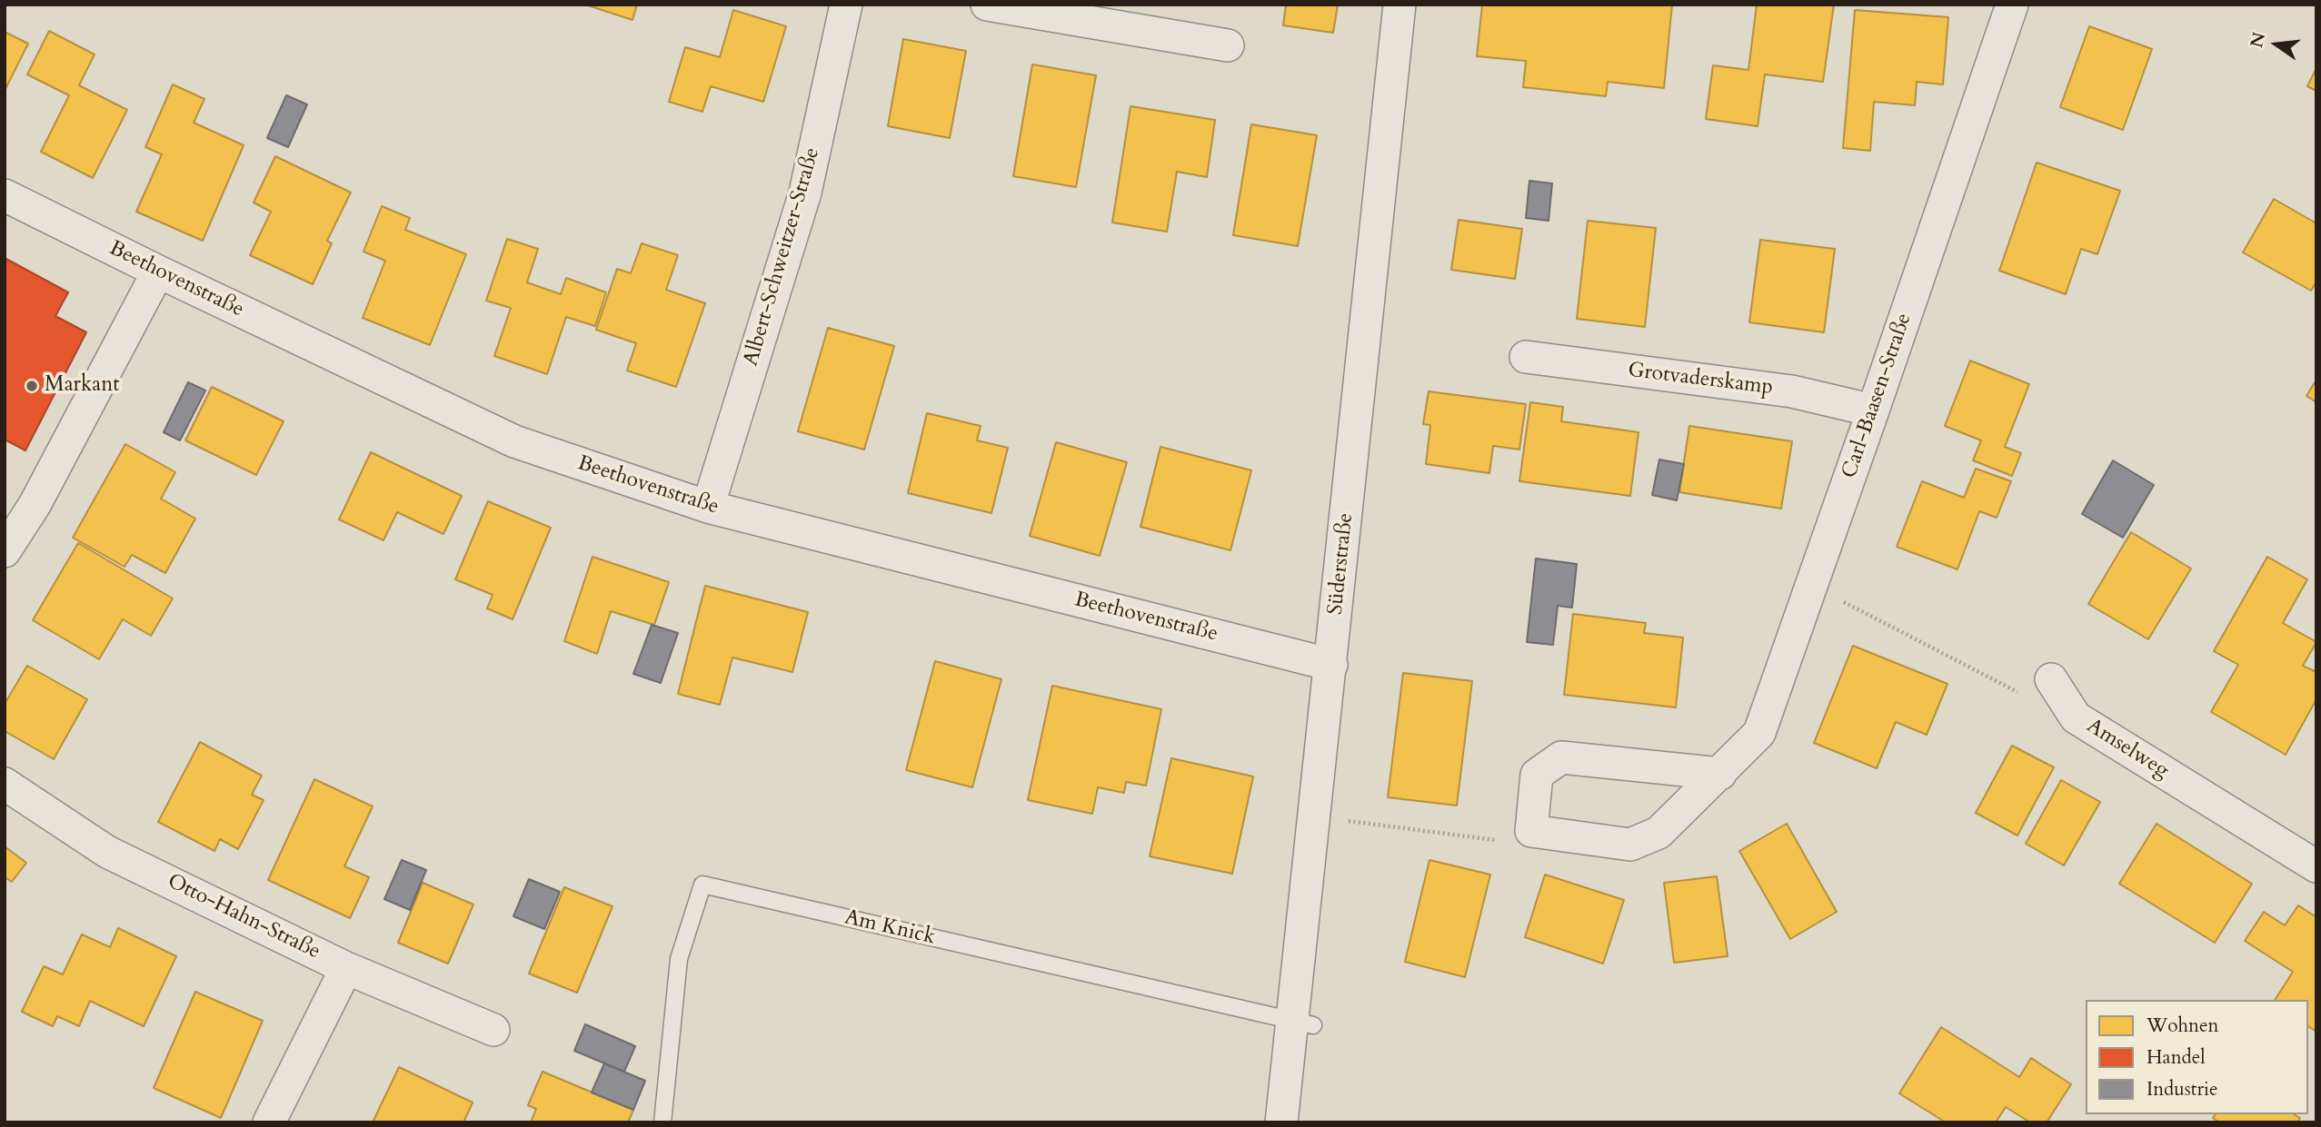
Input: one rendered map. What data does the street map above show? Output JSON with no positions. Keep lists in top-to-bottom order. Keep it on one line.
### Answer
{"streets":{"street":["Albert-Schweitzer-Straße","Beethovenstraße","Grotvaderskamp","Carl-Baasen-Straße","Süderstraße","Amselweg","Otto-Hahn-Straße"],"lane":["Am Knick"]},"crossings":[["Albert-Schweitzer-Straße","Beethovenstraße"],["Beethovenstraße","Süderstraße"],["Grotvaderskamp","Carl-Baasen-Straße"],["Süderstraße","Am Knick"]],"places":["Markant"],"legend":["Wohnen","Handel","Industrie"],"north":"left"}
